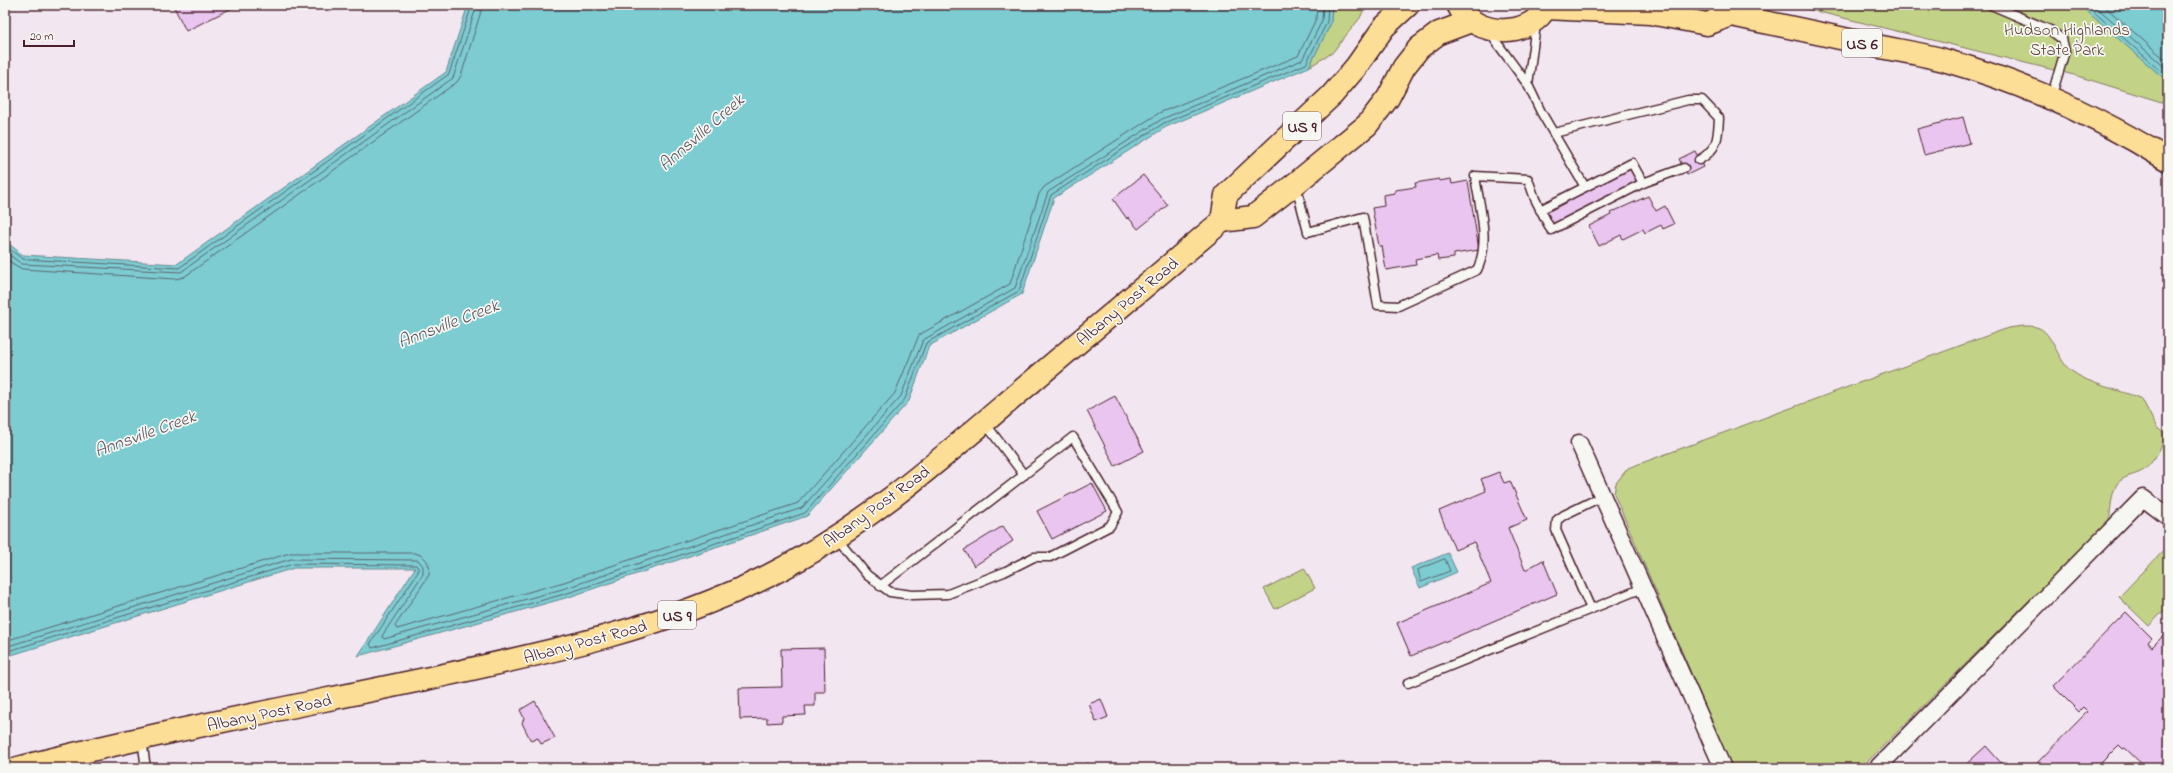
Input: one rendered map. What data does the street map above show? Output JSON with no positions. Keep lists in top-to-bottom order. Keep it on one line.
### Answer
{"streets":{"highway":["US 6","US 9","Albany Post Road"]},"crossings":[["US 6","US 9"],["US 9","Albany Post Road"]],"water":["Annsville Creek"],"parks":["Hudson Highlands State Park"],"scale_bar":"20 m"}
